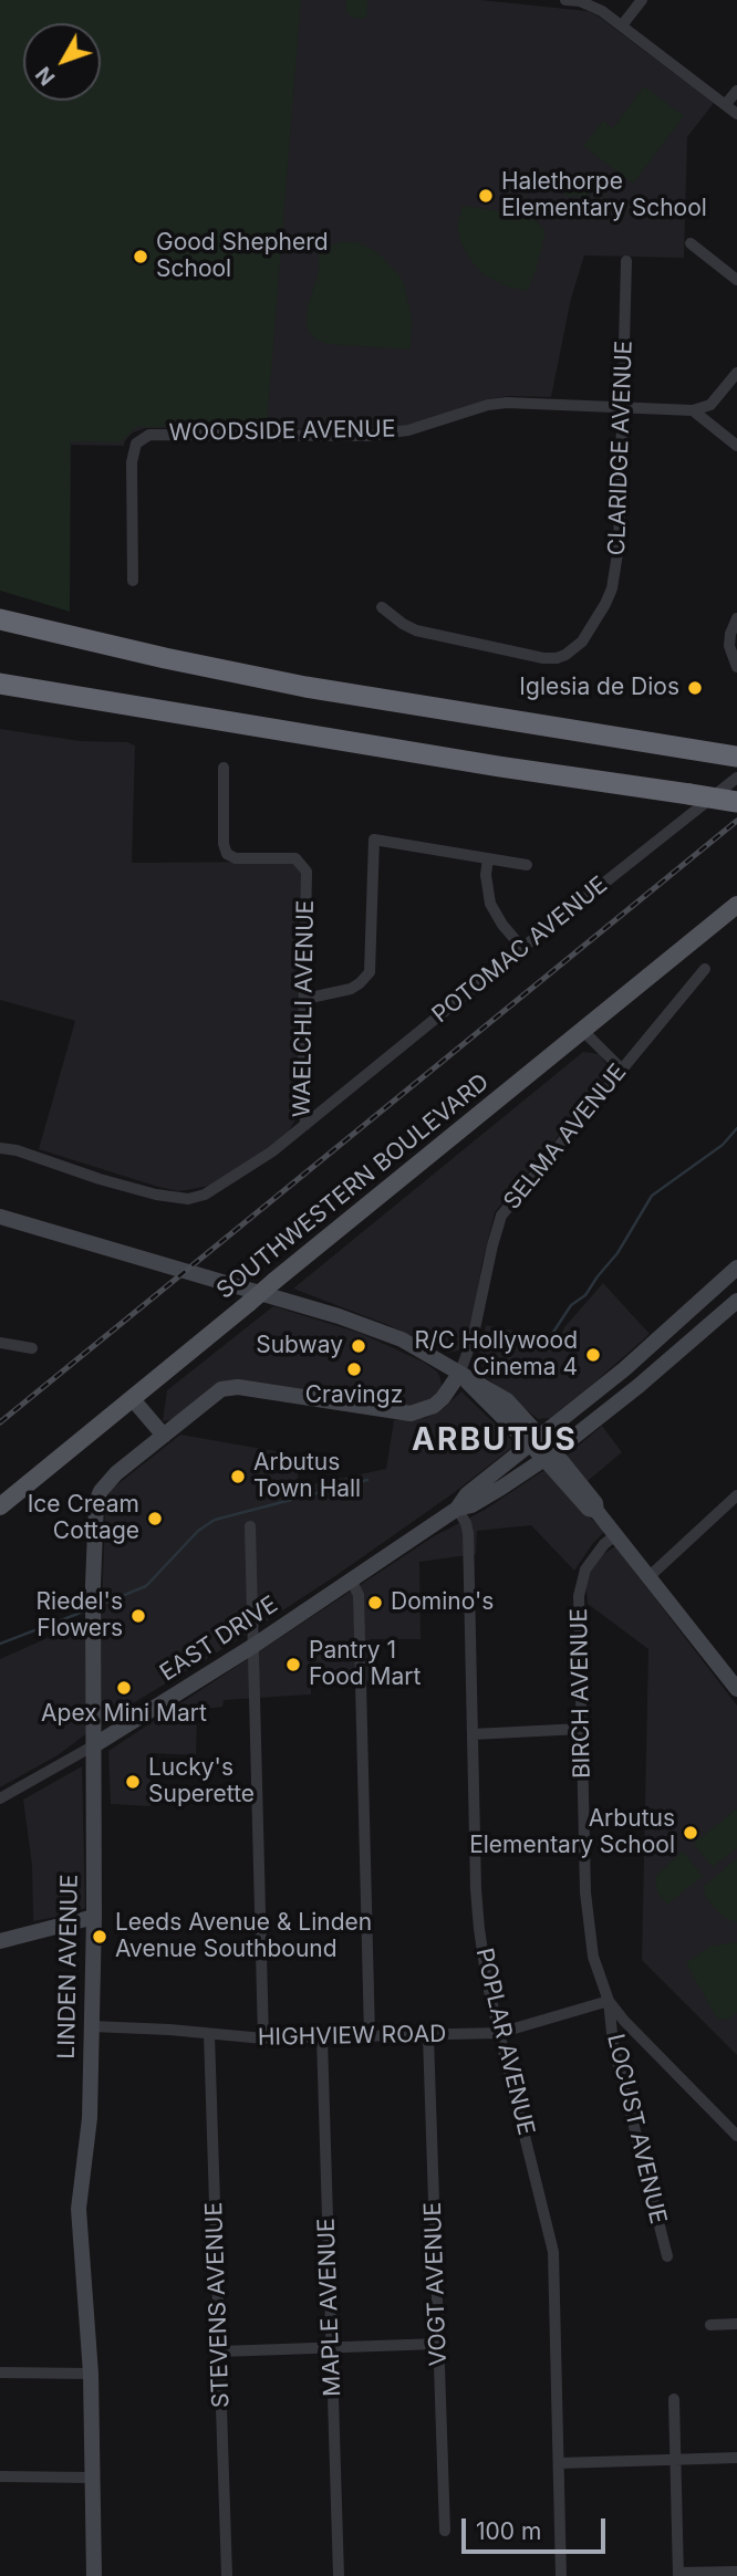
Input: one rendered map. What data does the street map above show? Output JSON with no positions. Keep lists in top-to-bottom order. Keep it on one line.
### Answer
{"streets":{"main road":["SOUTHWESTERN BOULEVARD"],"street":["WOODSIDE AVENUE","CLARIDGE AVENUE","POTOMAC AVENUE","WAELCHLI AVENUE","SELMA AVENUE","EAST DRIVE","BIRCH AVENUE","LINDEN AVENUE","HIGHVIEW ROAD","POPLAR AVENUE","LOCUST AVENUE","VOGT AVENUE","STEVENS AVENUE","MAPLE AVENUE"]},"crossings":[["WOODSIDE AVENUE","CLARIDGE AVENUE"],["POTOMAC AVENUE","WAELCHLI AVENUE"],["SELMA AVENUE","LINDEN AVENUE"],["EAST DRIVE","LINDEN AVENUE"],["EAST DRIVE","POPLAR AVENUE"],["BIRCH AVENUE","HIGHVIEW ROAD"],["BIRCH AVENUE","LOCUST AVENUE"],["LINDEN AVENUE","HIGHVIEW ROAD"],["HIGHVIEW ROAD","POPLAR AVENUE"],["HIGHVIEW ROAD","LOCUST AVENUE"],["HIGHVIEW ROAD","VOGT AVENUE"],["HIGHVIEW ROAD","STEVENS AVENUE"],["HIGHVIEW ROAD","MAPLE AVENUE"]],"districts":["ARBUTUS"],"places":["Halethorpe Elementary School","Good Shepherd School","Iglesia de Dios","Subway","R/C Hollywood Cinema 4","Cravingz","Arbutus Town Hall","Ice Cream Cottage","Domino's","Riedel's Flowers","Pantry 1 Food Mart","Apex Mini Mart","Lucky's Superette","Arbutus Elementary School","Leeds Avenue & Linden Avenue Southbound"],"scale_bar":"100 m","north":"bottom left"}
